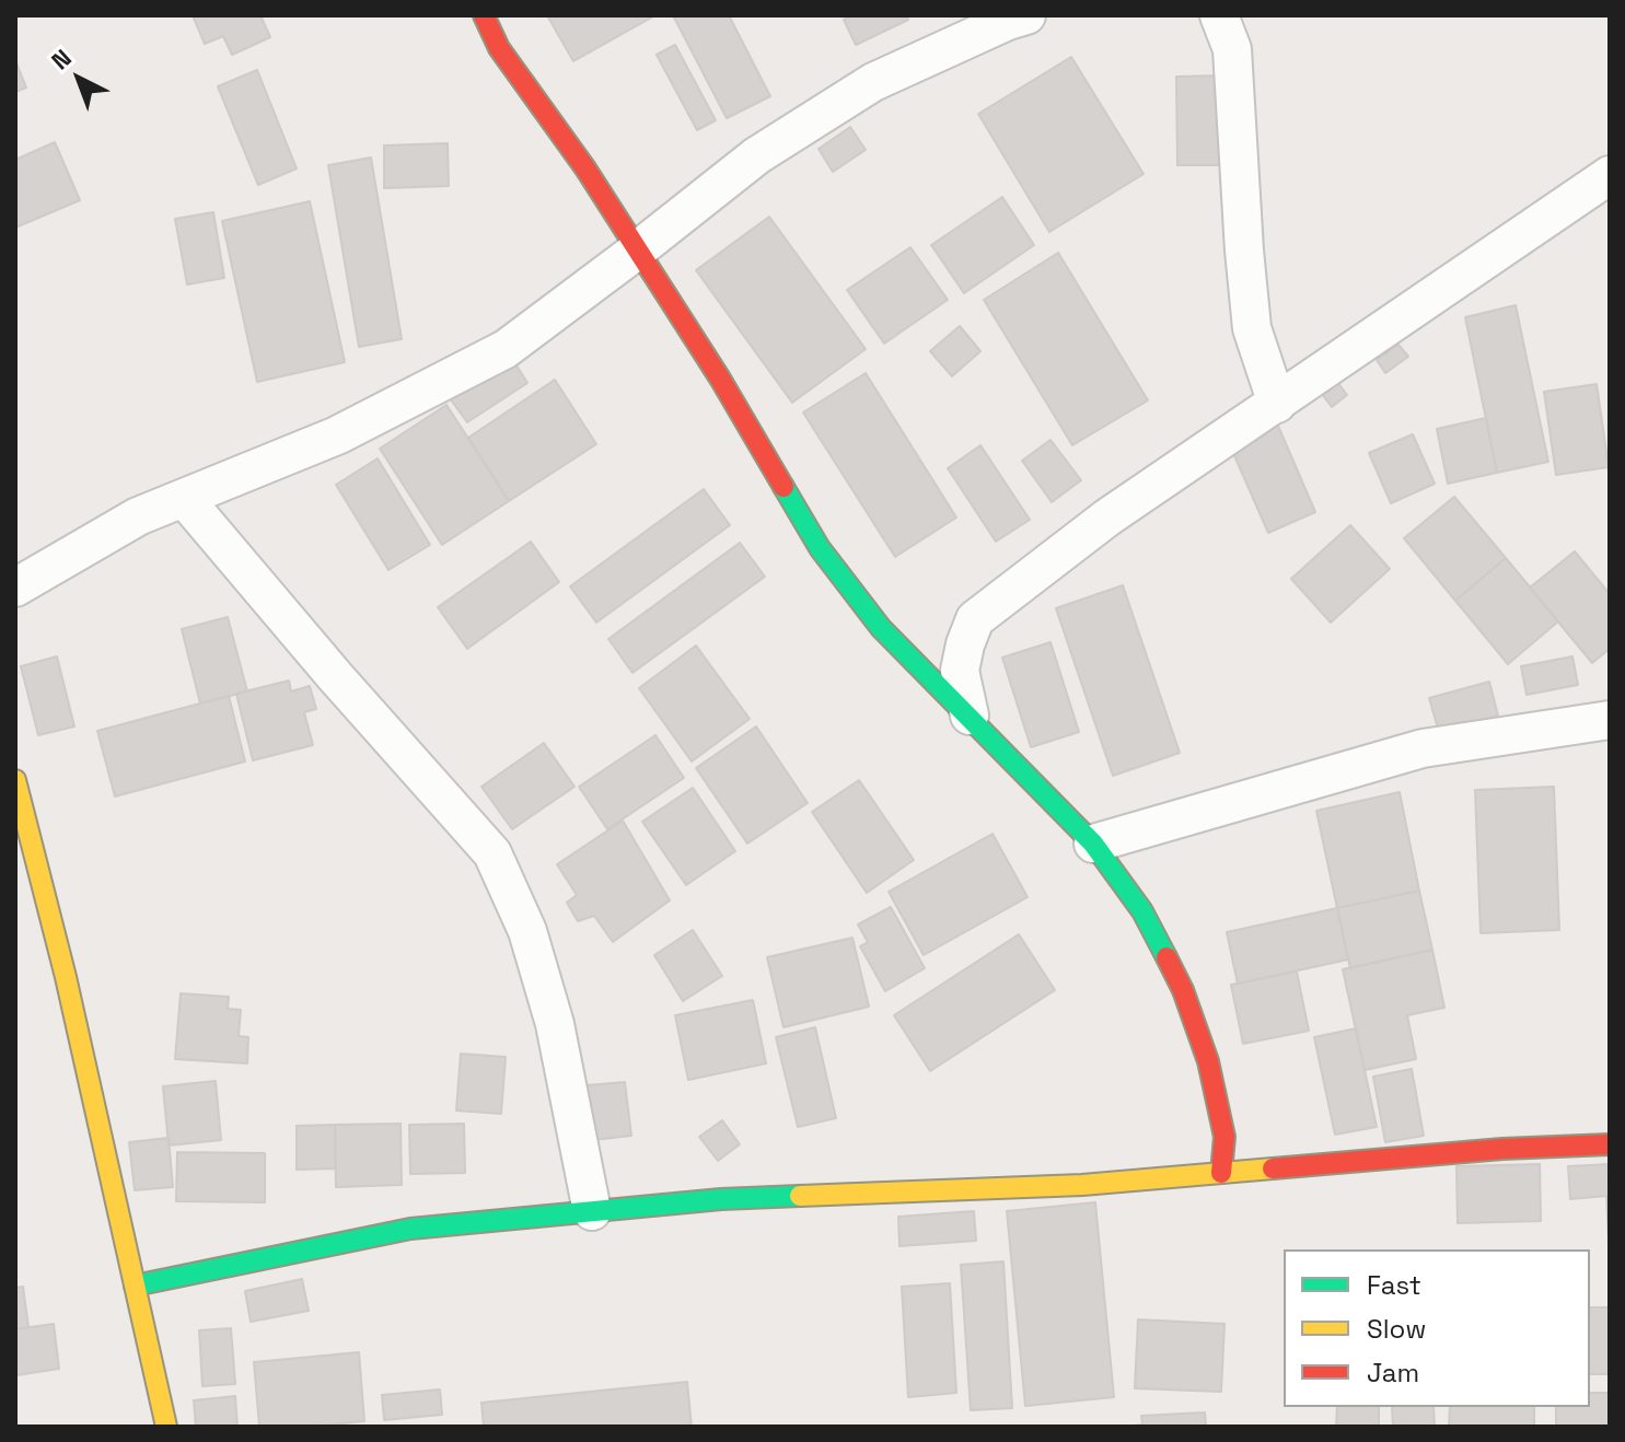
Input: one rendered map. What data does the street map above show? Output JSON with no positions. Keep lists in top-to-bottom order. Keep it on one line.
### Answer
{"legend":["Fast","Slow","Jam"],"north":"top left"}
